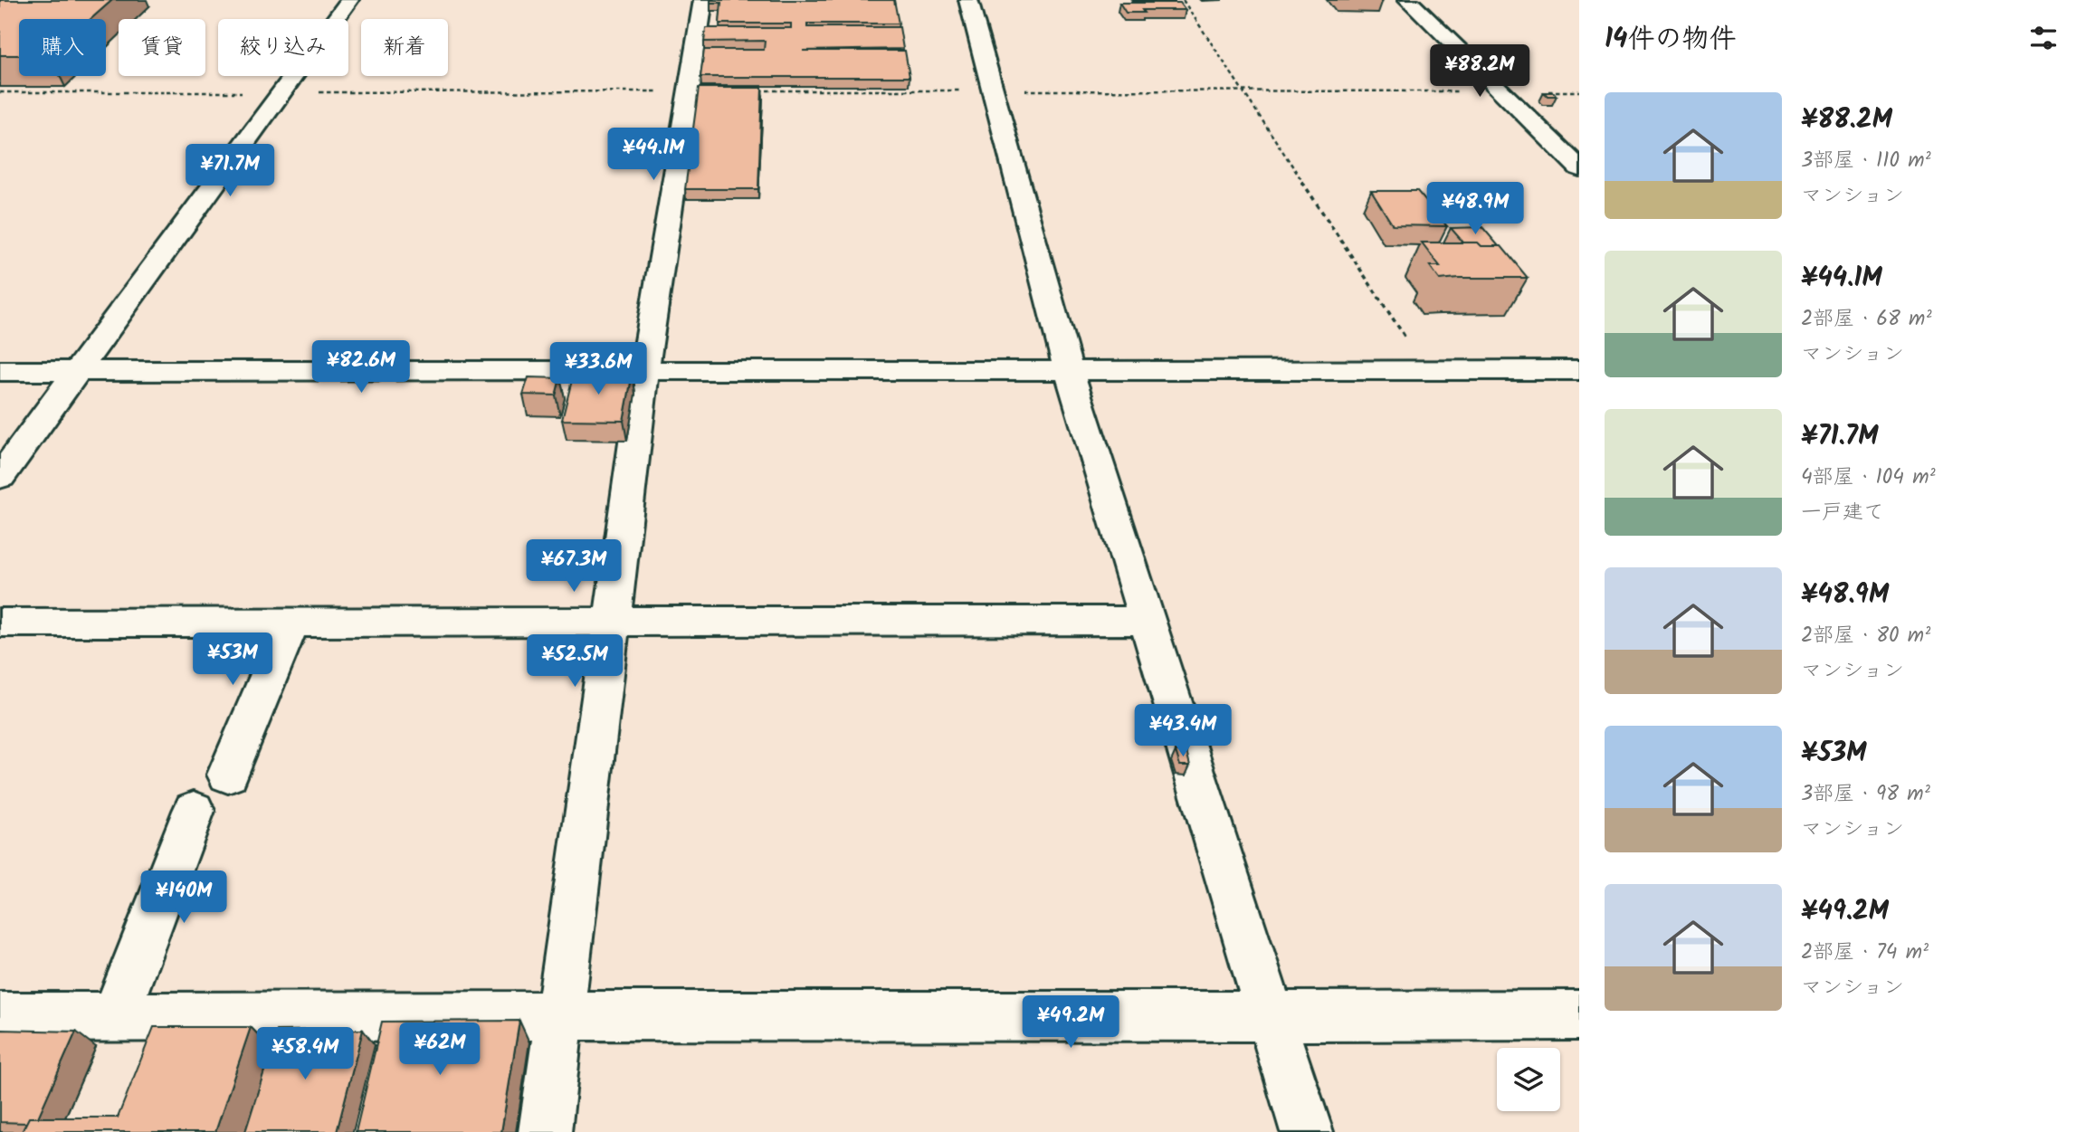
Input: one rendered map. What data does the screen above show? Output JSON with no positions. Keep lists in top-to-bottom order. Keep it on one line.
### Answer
{"page":{"heading":"14件の物件","chip":["購入","賃貸","絞り込み","新着"],"price":["¥88.2M","¥44.1M","¥71.7M","¥48.9M","¥82.6M","¥33.6M","¥67.3M","¥53M","¥52.5M","¥43.4M","¥140M","¥49.2M","¥62M","¥58.4M"],"list":[{"name":"¥88.2M","note":"3部屋 · 110 m² · マンション"},{"name":"¥44.1M","note":"2部屋 · 68 m² · マンション"},{"name":"¥71.7M","note":"4部屋 · 104 m² · 一戸建て"},{"name":"¥48.9M","note":"2部屋 · 80 m² · マンション"},{"name":"¥53M","note":"3部屋 · 98 m² · マンション"},{"name":"¥49.2M","note":"2部屋 · 74 m² · マンション"}]}}
